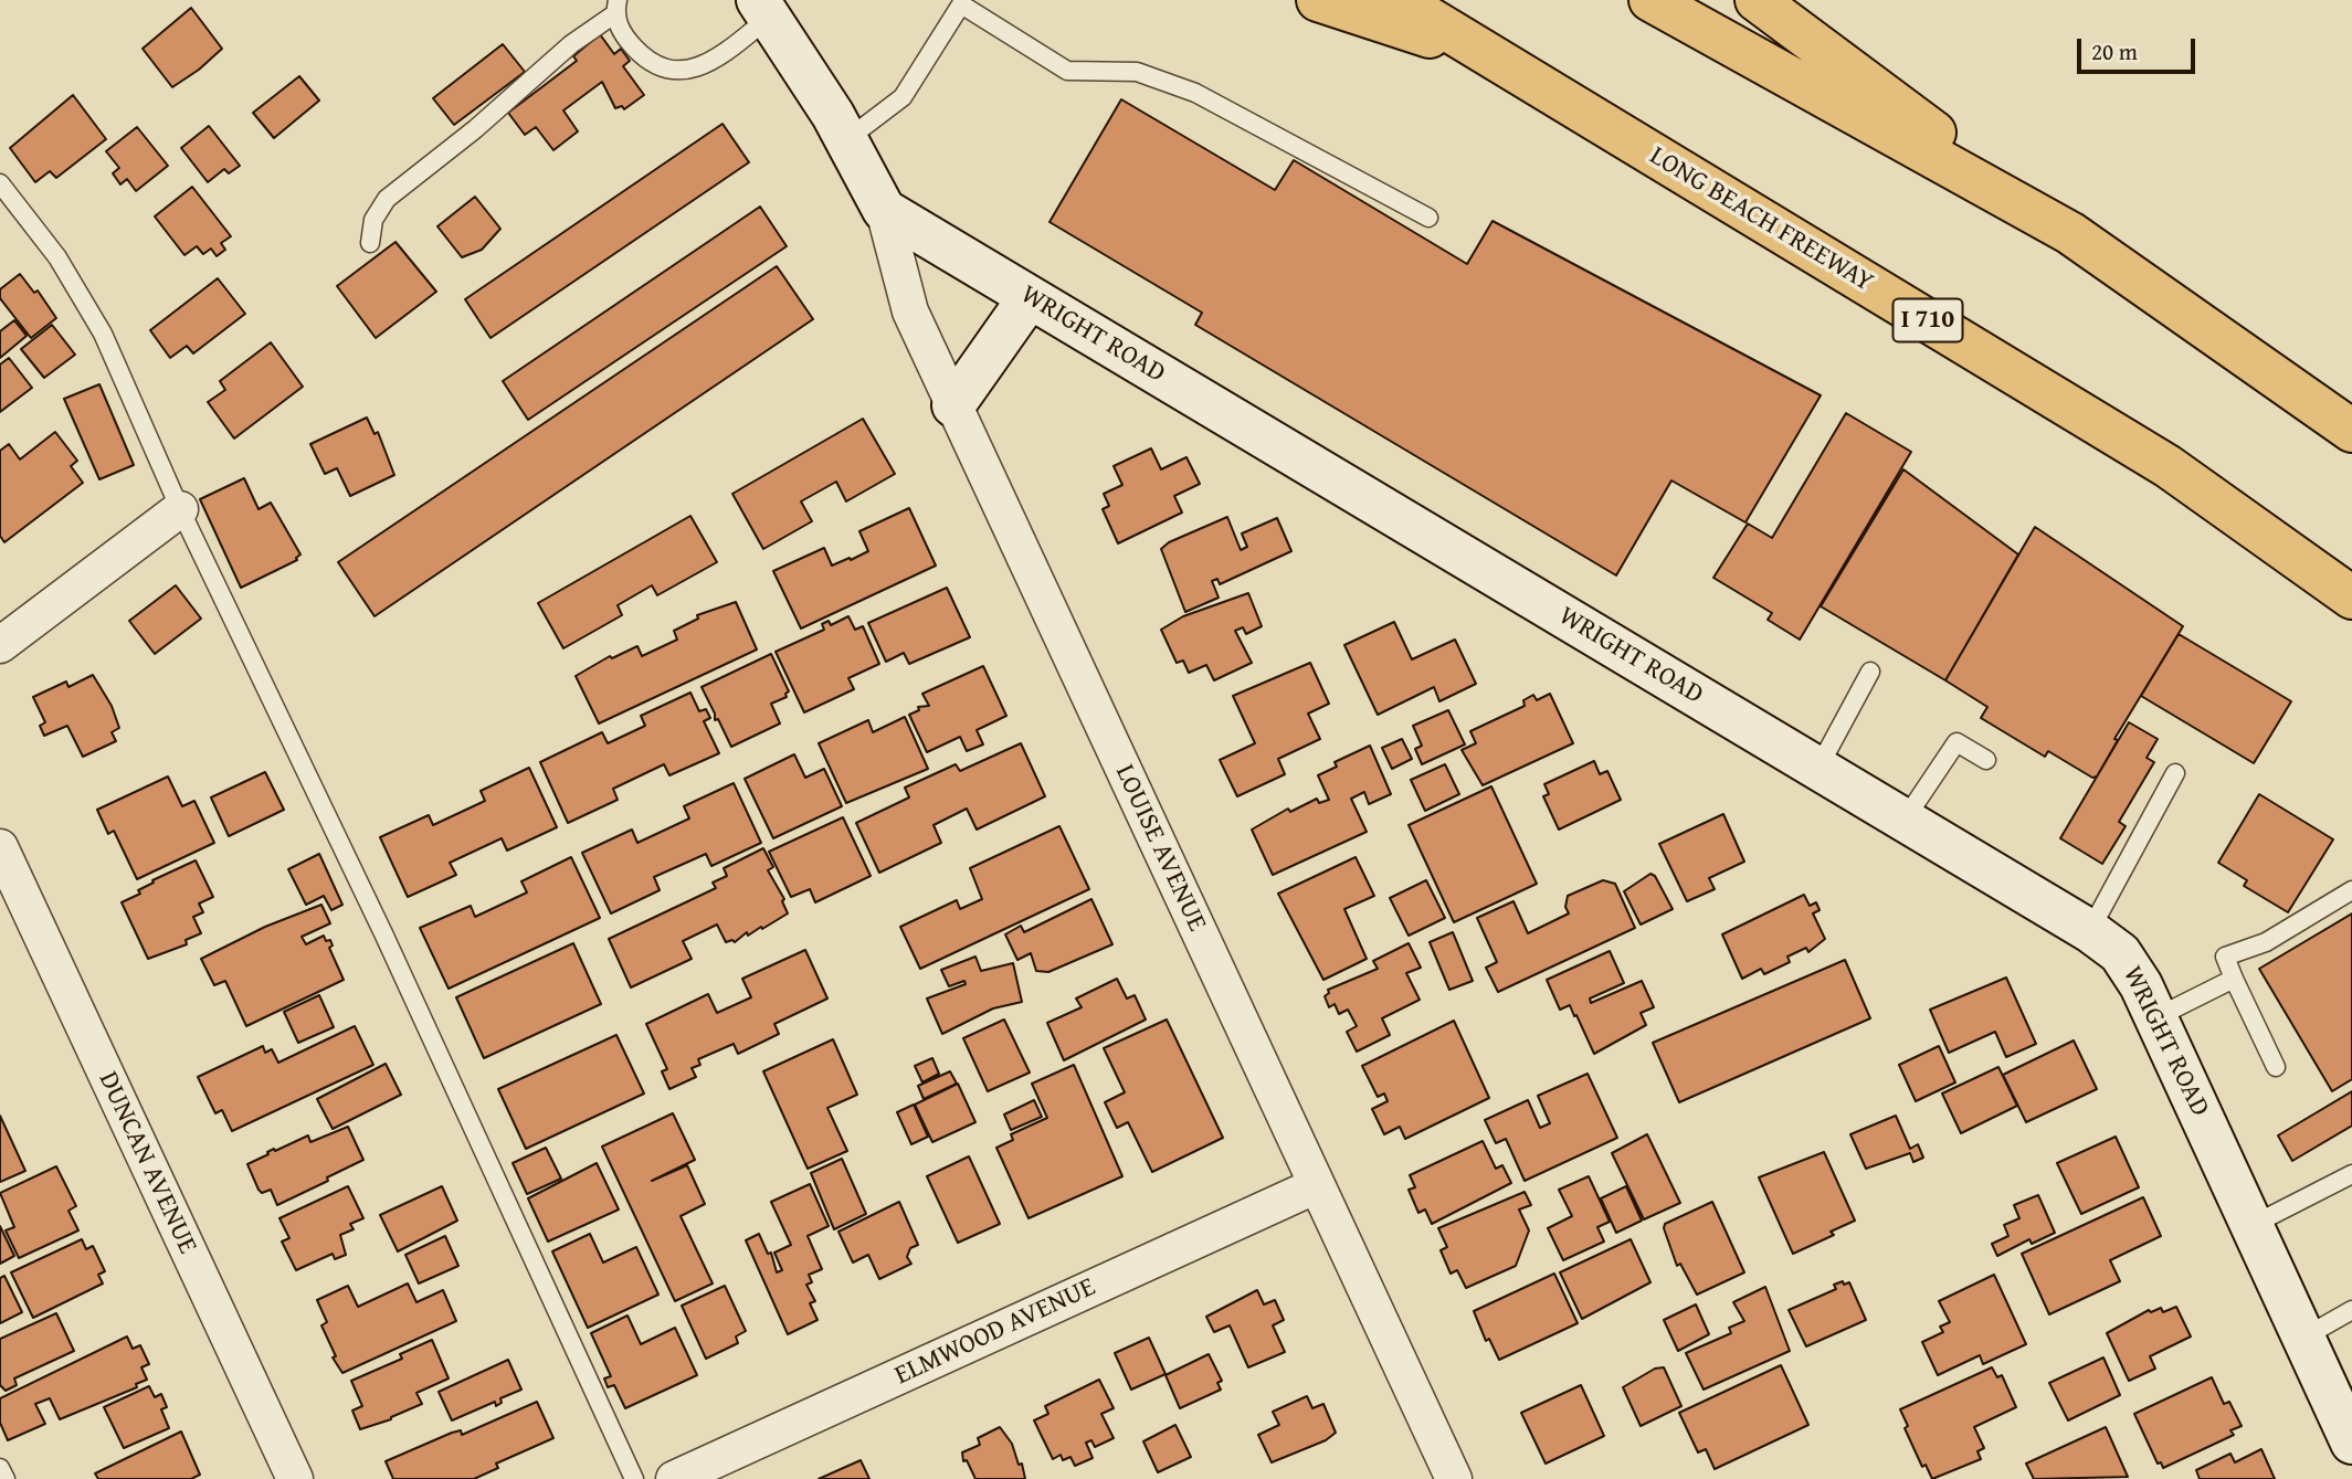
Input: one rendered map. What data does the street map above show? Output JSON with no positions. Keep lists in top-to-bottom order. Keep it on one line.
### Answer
{"streets":{"highway":["LONG BEACH FREEWAY","I 710"],"street":["WRIGHT ROAD","LOUISE AVENUE","DUNCAN AVENUE","ELMWOOD AVENUE"]},"crossings":[["WRIGHT ROAD","LOUISE AVENUE"],["LOUISE AVENUE","ELMWOOD AVENUE"]],"scale_bar":"20 m"}
